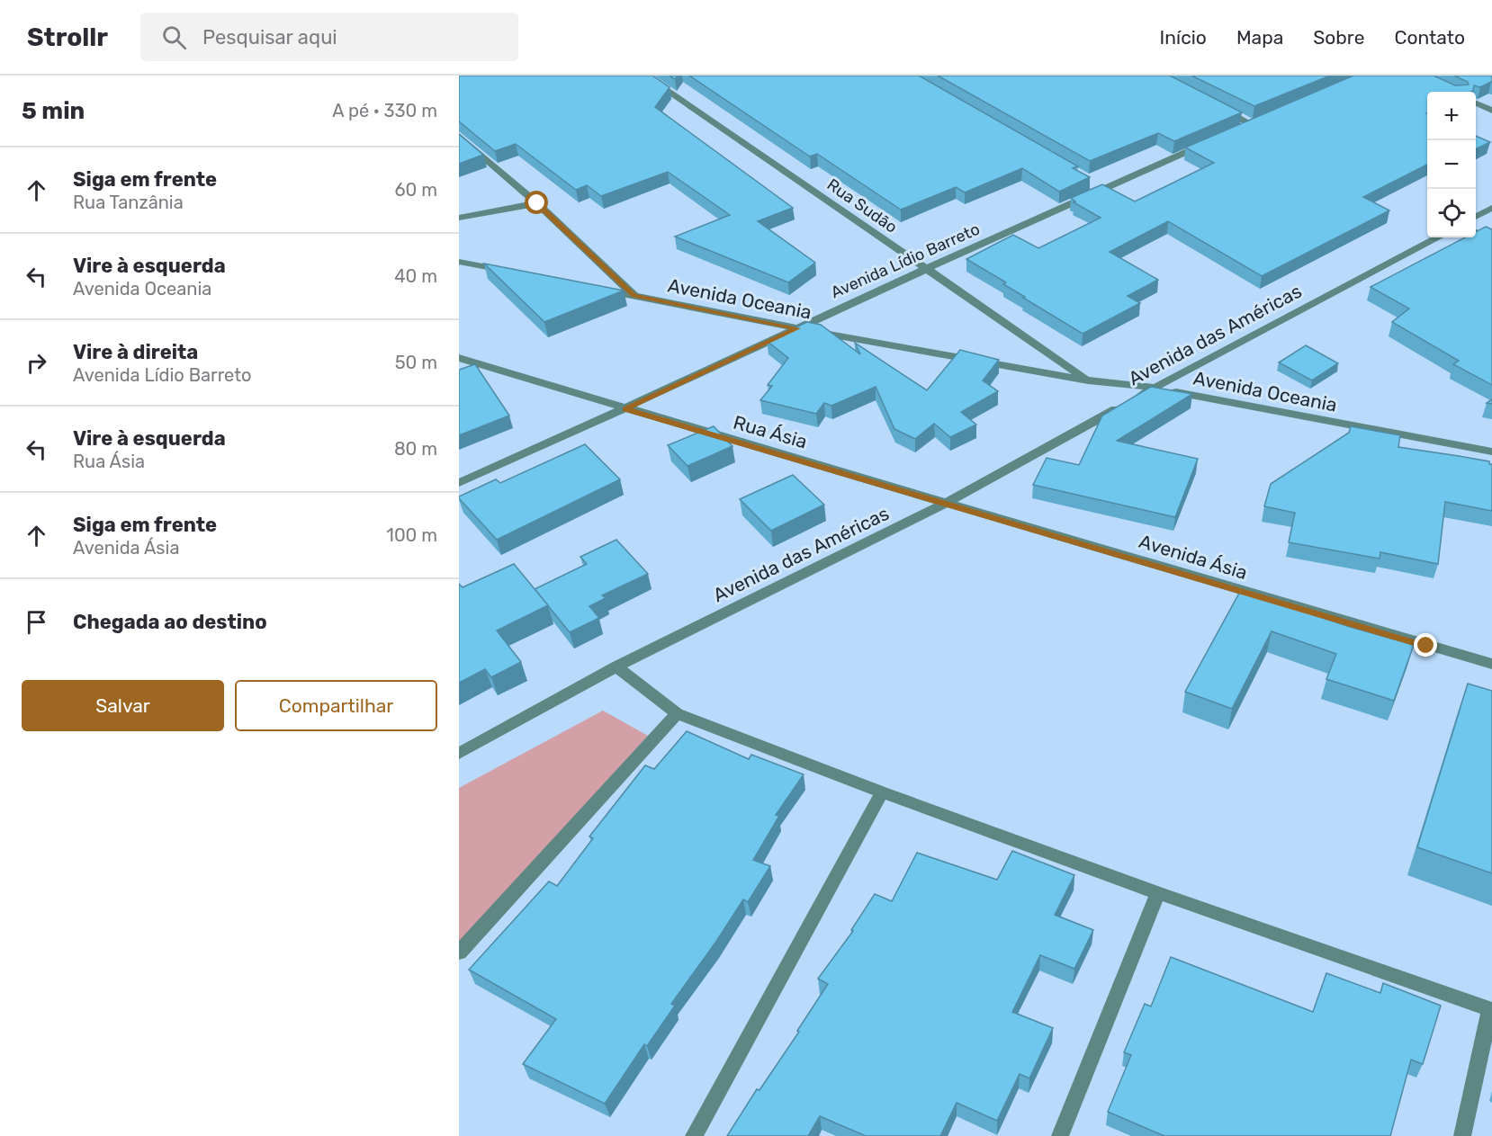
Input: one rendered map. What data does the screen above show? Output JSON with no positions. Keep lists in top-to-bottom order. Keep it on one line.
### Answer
{"streets":{"street":["Rua Sudão","Avenida Lídio Barreto","Avenida Oceania","Avenida das Américas","Rua Ásia","Avenida Ásia"]},"crossings":[["Rua Sudão","Avenida Lídio Barreto"],["Rua Sudão","Avenida Oceania"],["Avenida Lídio Barreto","Avenida Oceania"],["Avenida Lídio Barreto","Rua Ásia"],["Avenida Oceania","Avenida das Américas"],["Avenida das Américas","Rua Ásia"],["Avenida das Américas","Avenida Ásia"],["Rua Ásia","Avenida Ásia"]],"page":{"header":"Strollr","search":"Pesquisar aqui","nav":["Início","Mapa","Sobre","Contato"],"heading":["5 min","A pé · 330 m"],"map_buttons":["+","−"],"list":[["Siga em frente","Rua Tanzânia","60 m"],["Vire à esquerda","Avenida Oceania","40 m"],["Vire à direita","Avenida Lídio Barreto","50 m"],["Vire à esquerda","Rua Ásia","80 m"],["Siga em frente","Avenida Ásia","100 m"],"Chegada ao destino"],"buttons":["Salvar","Compartilhar"]}}
